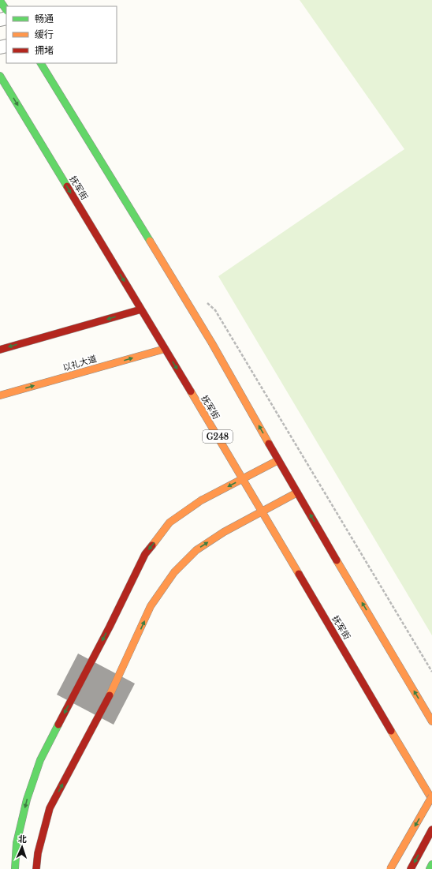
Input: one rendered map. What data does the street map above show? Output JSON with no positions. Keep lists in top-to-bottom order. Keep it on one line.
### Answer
{"streets":{"main road":["抚军街","以礼大道","G248"]},"crossings":[["抚军街","以礼大道"]],"legend":["畅通","缓行","拥堵"],"north":"top"}
